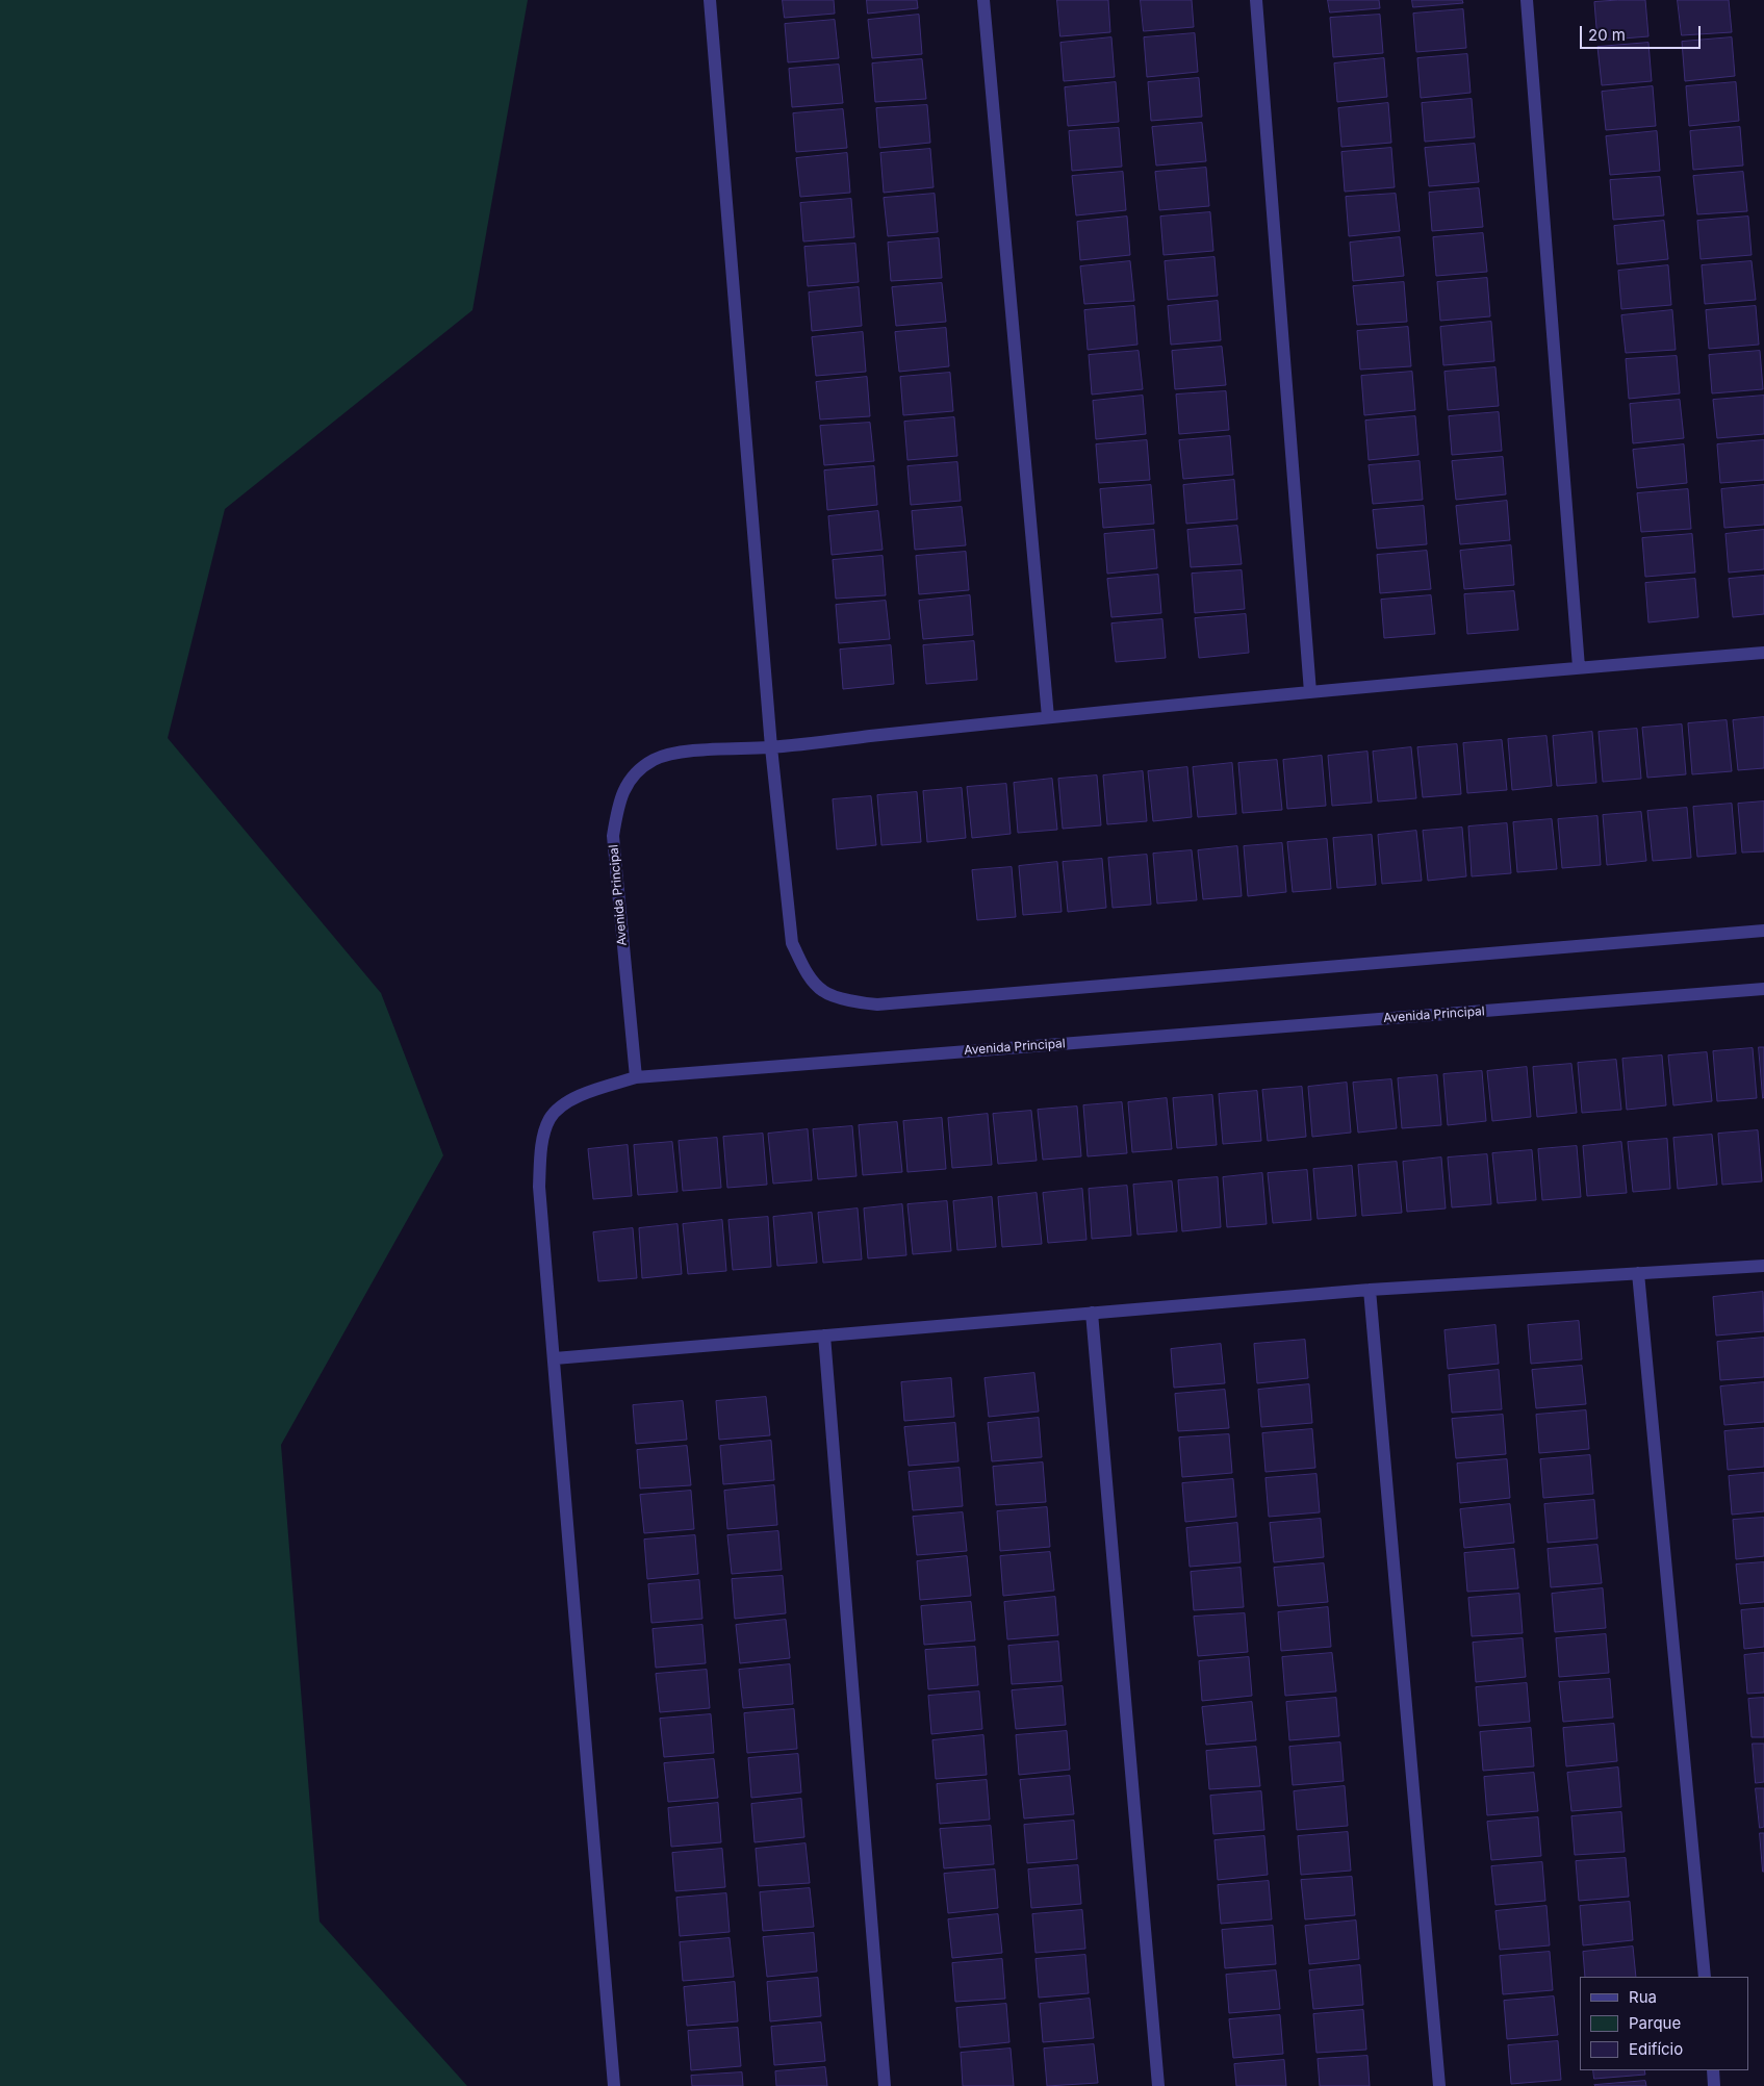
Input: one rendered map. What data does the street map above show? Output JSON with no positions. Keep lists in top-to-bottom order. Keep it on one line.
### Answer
{"streets":{"street":["Avenida Principal"]},"legend":["Rua","Parque","Edifício"],"scale_bar":"20 m"}
